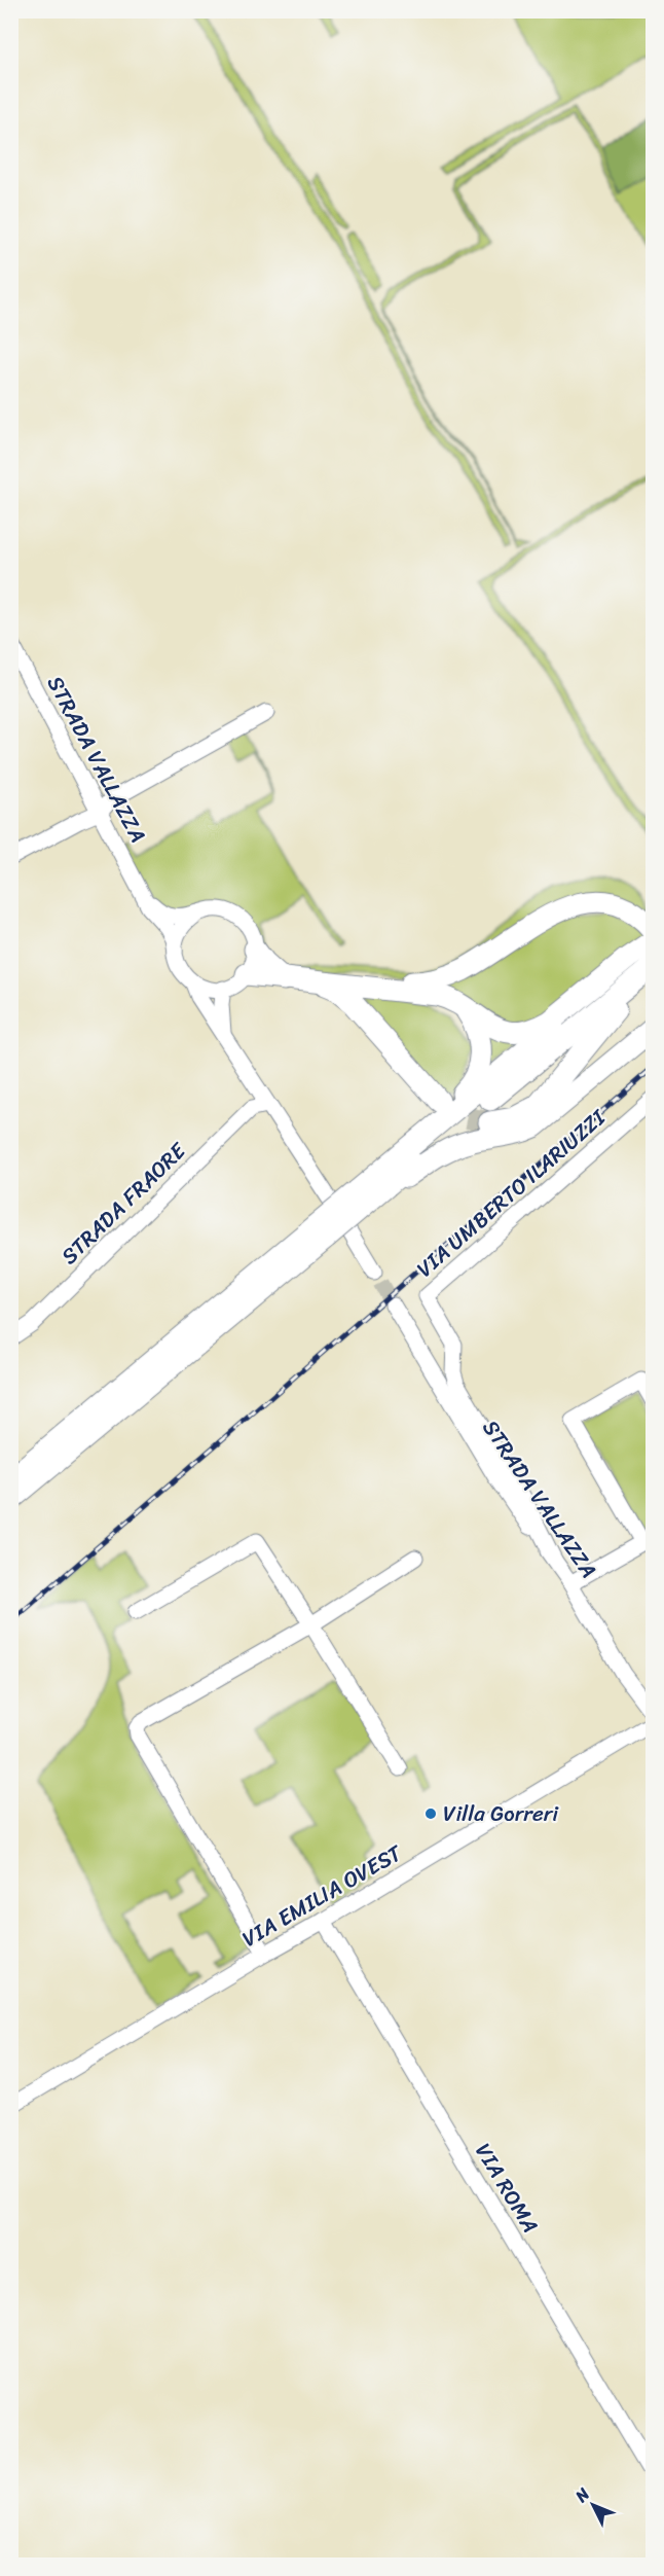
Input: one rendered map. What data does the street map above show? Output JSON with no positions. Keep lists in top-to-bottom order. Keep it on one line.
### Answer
{"streets":{"street":["STRADA VALLAZZA","VIA UMBERTO ILARIUZZI","STRADA FRAORE","VIA EMILIA OVEST","VIA ROMA"]},"crossings":[["STRADA VALLAZZA","VIA UMBERTO ILARIUZZI"],["STRADA VALLAZZA","STRADA FRAORE"],["STRADA VALLAZZA","VIA EMILIA OVEST"],["VIA EMILIA OVEST","VIA ROMA"]],"places":["Villa Gorreri"],"north":"top left"}
